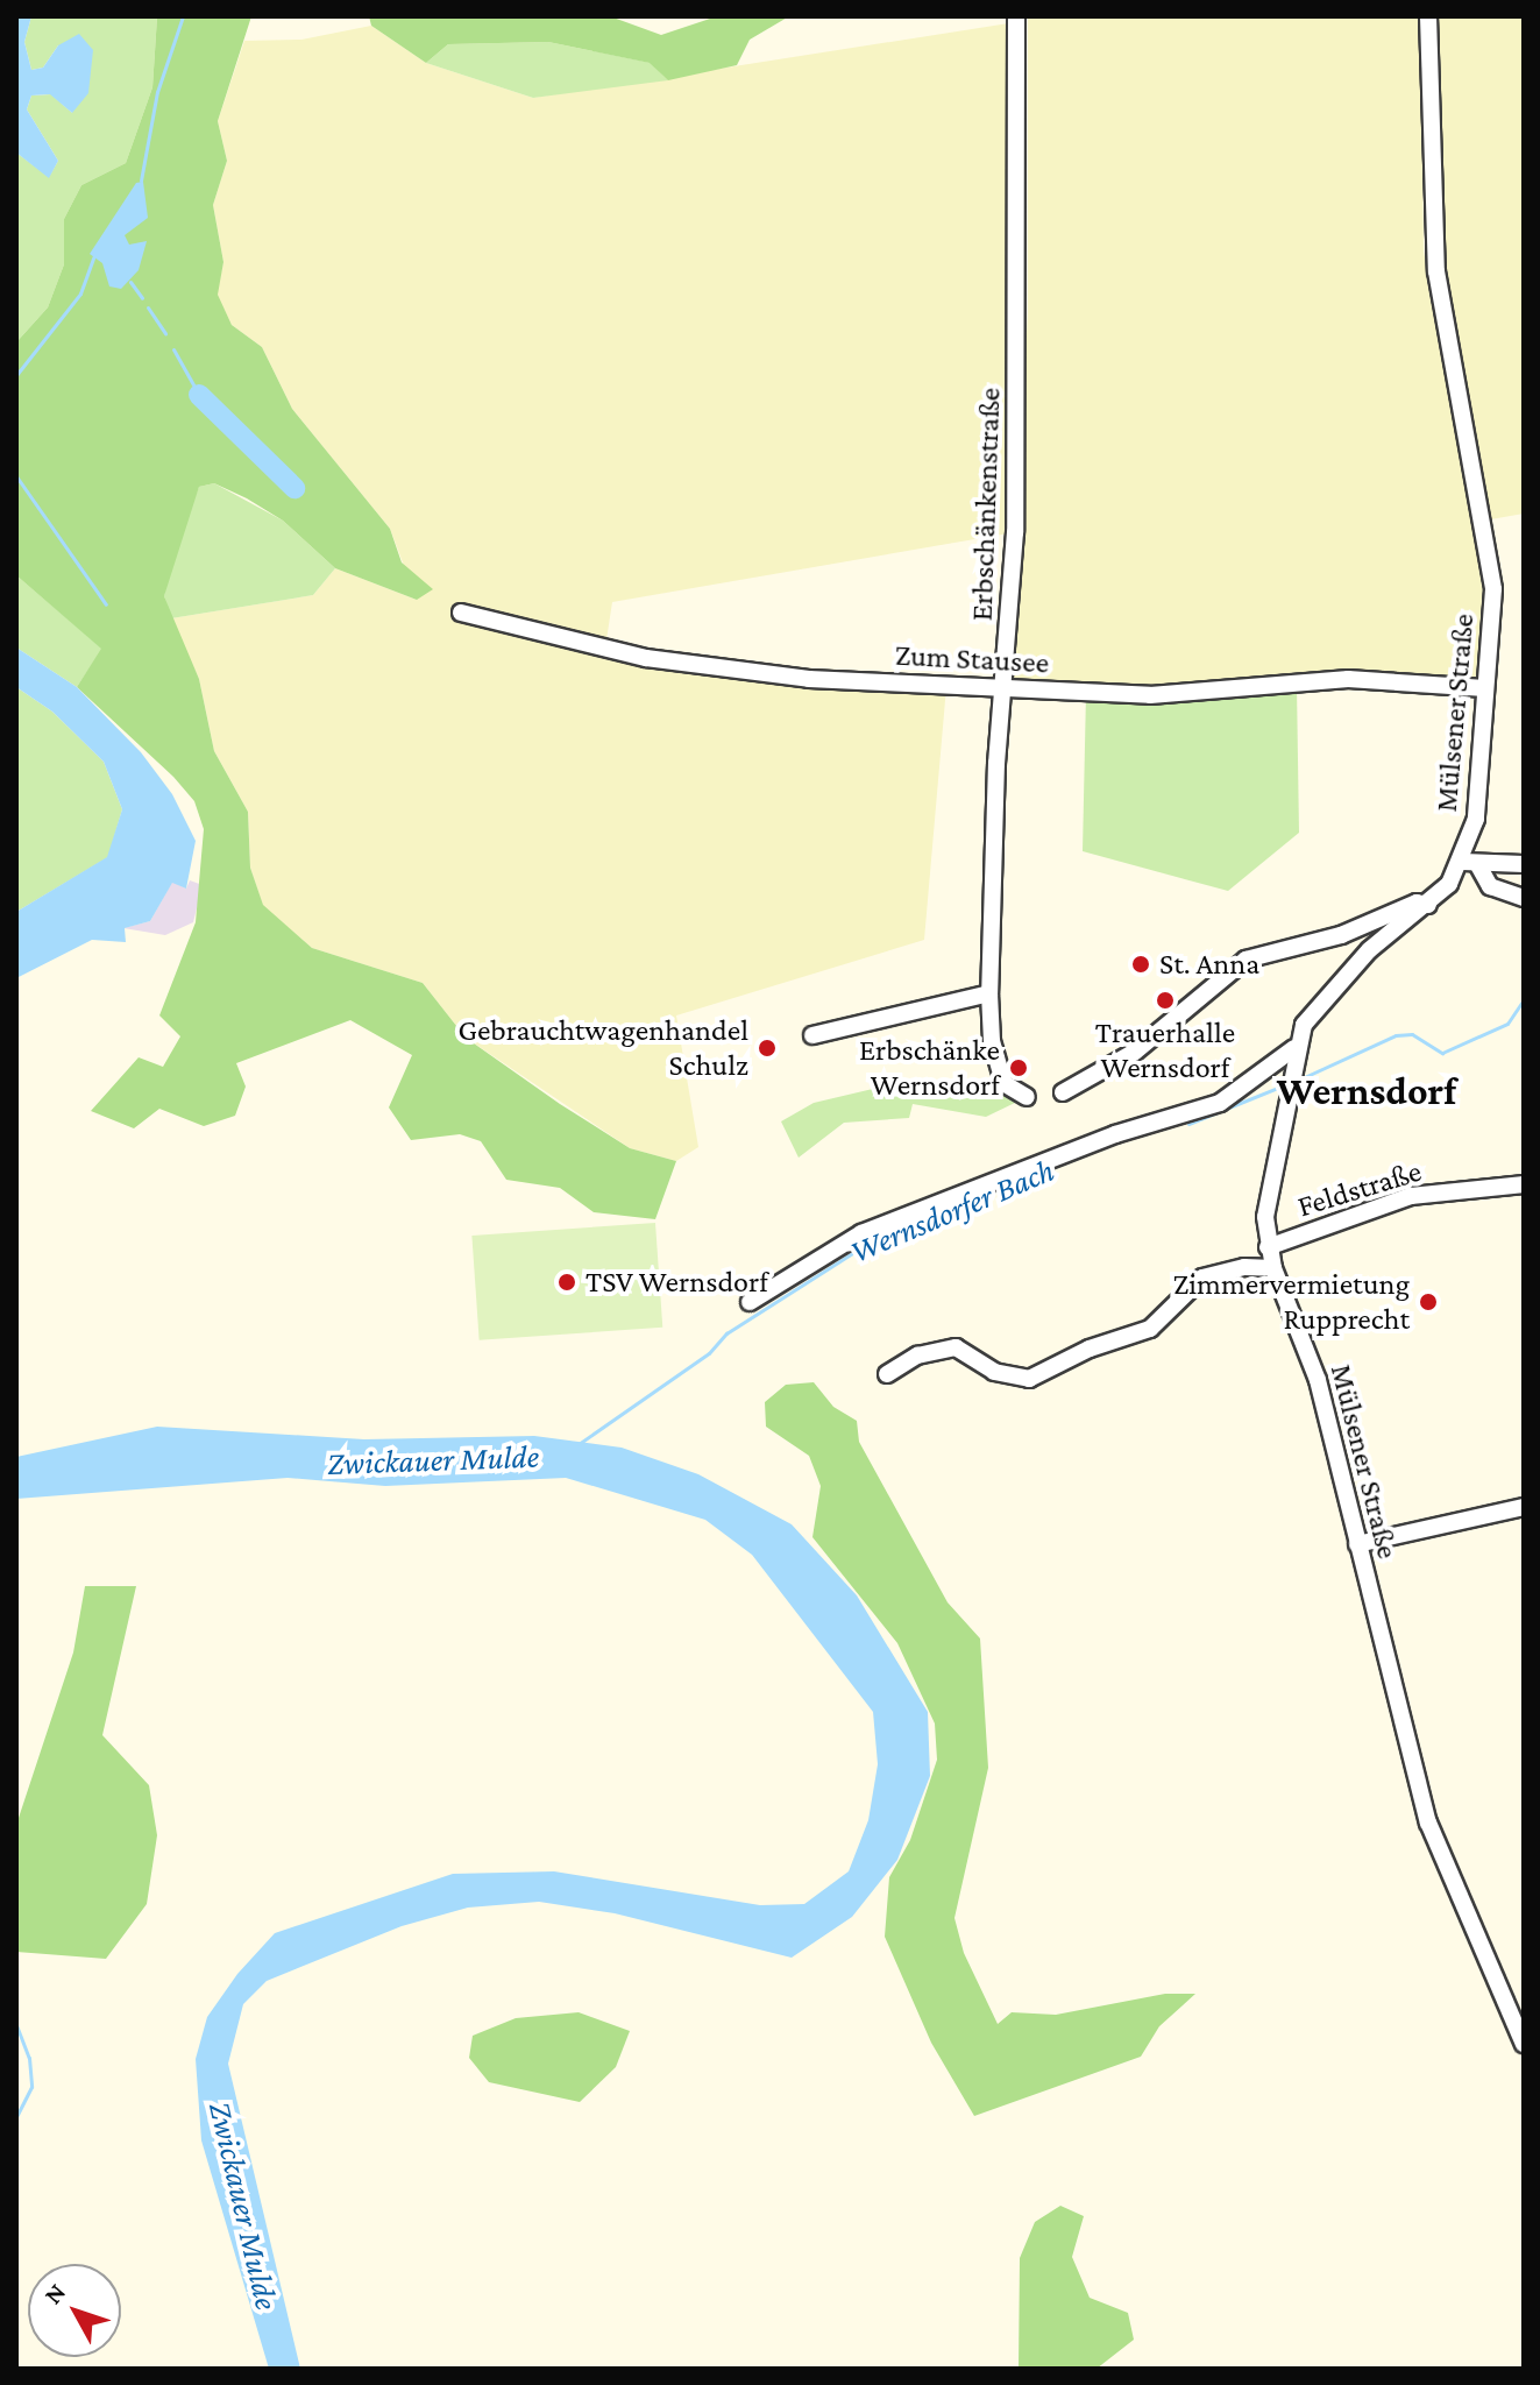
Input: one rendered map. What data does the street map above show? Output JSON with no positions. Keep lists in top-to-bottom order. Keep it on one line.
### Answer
{"streets":{"street":["Erbschänkenstraße","Zum Stausee","Mülsener Straße","Feldstraße"]},"crossings":[["Erbschänkenstraße","Zum Stausee"],["Zum Stausee","Mülsener Straße"],["Mülsener Straße","Feldstraße"]],"districts":["Wernsdorf"],"water":["Wernsdorfer Bach","Zwickauer Mulde"],"places":["St. Anna","Trauerhalle Wernsdorf","Gebrauchtwagenhandel Schulz","Erbschänke Wernsdorf","TSV Wernsdorf","Zimmervermietung Rupprecht"],"north":"top left"}
